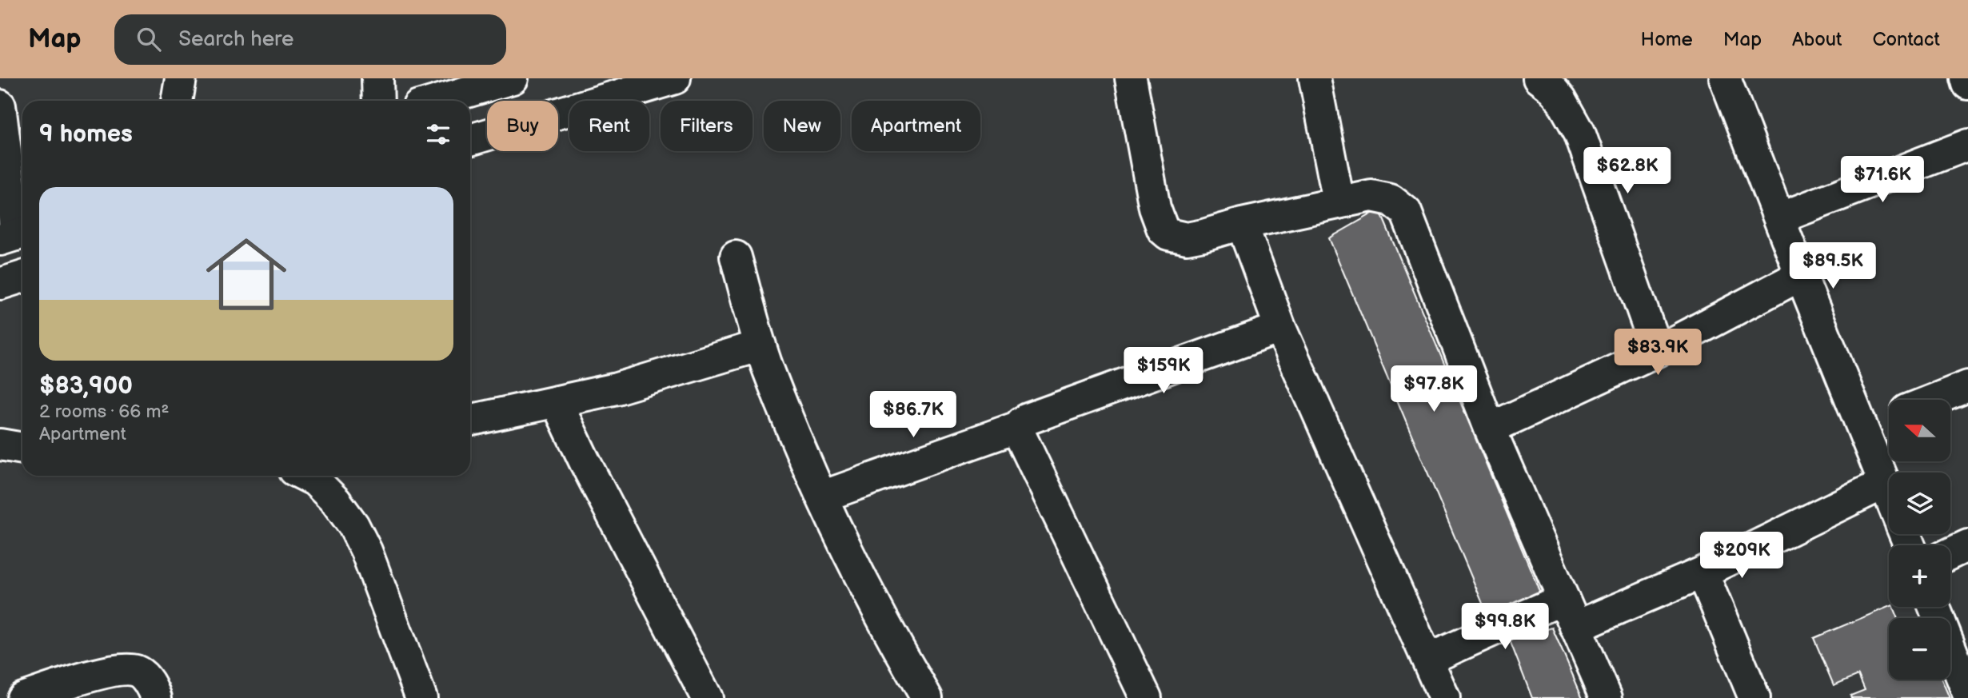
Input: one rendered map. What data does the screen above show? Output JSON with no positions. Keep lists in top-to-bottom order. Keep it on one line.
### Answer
{"north":"left","page":{"header":"Map","search":"Search here","nav":["Home","Map","About","Contact"],"chip":["Buy","Rent","Filters","New","Apartment"],"heading":"9 homes","price":["$62.8K","$71.6K","$89.5K","$83.9K","$159K","$97.8K","$86.7K","$209K","$99.8K"],"list":[{"name":"$83,900","note":"2 rooms · 66 m² · Apartment"}],"map_buttons":["+","−"]}}
